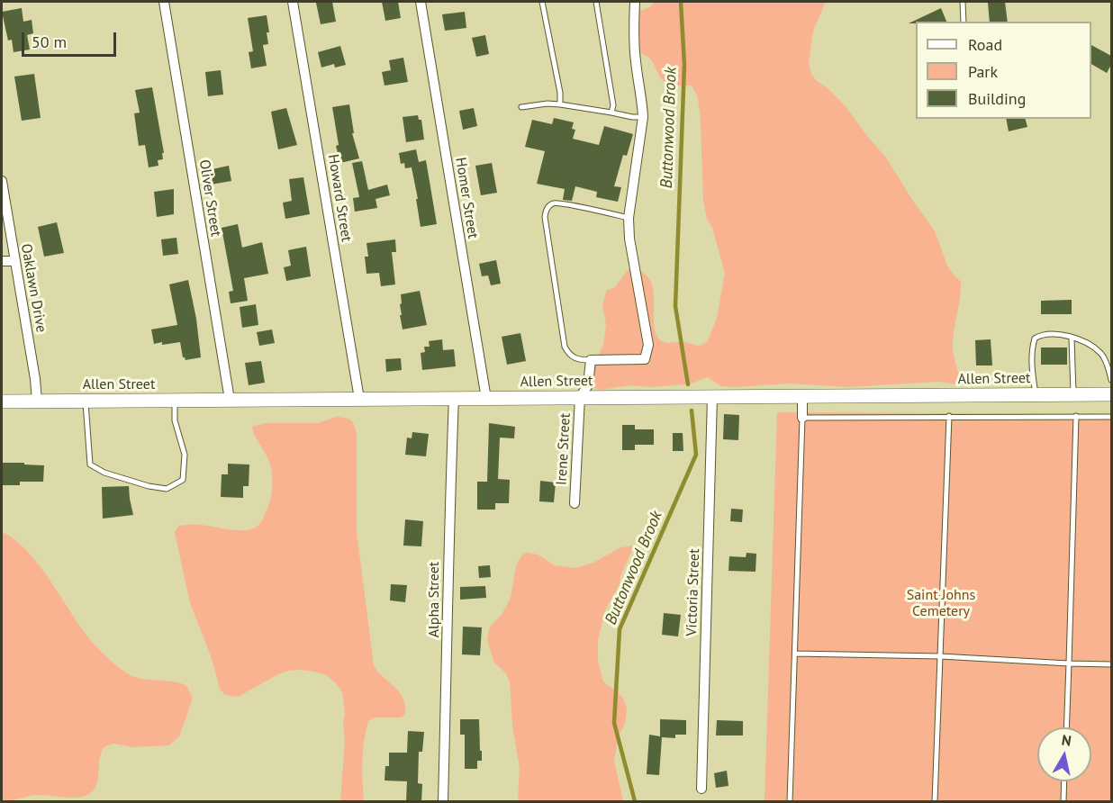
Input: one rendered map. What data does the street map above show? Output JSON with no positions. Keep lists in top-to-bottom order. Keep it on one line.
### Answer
{"streets":{"street":["Oliver Street","Howard Street","Homer Street","Oaklawn Drive","Allen Street","Irene Street","Victoria Street","Alpha Street"]},"crossings":[["Oliver Street","Allen Street"],["Howard Street","Allen Street"],["Homer Street","Allen Street"],["Oaklawn Drive","Allen Street"],["Allen Street","Irene Street"],["Allen Street","Victoria Street"],["Allen Street","Alpha Street"]],"water":["Buttonwood Brook"],"parks":["Saint Johns Cemetery"],"legend":["Road","Park","Building"],"scale_bar":"50 m","north":"top"}
